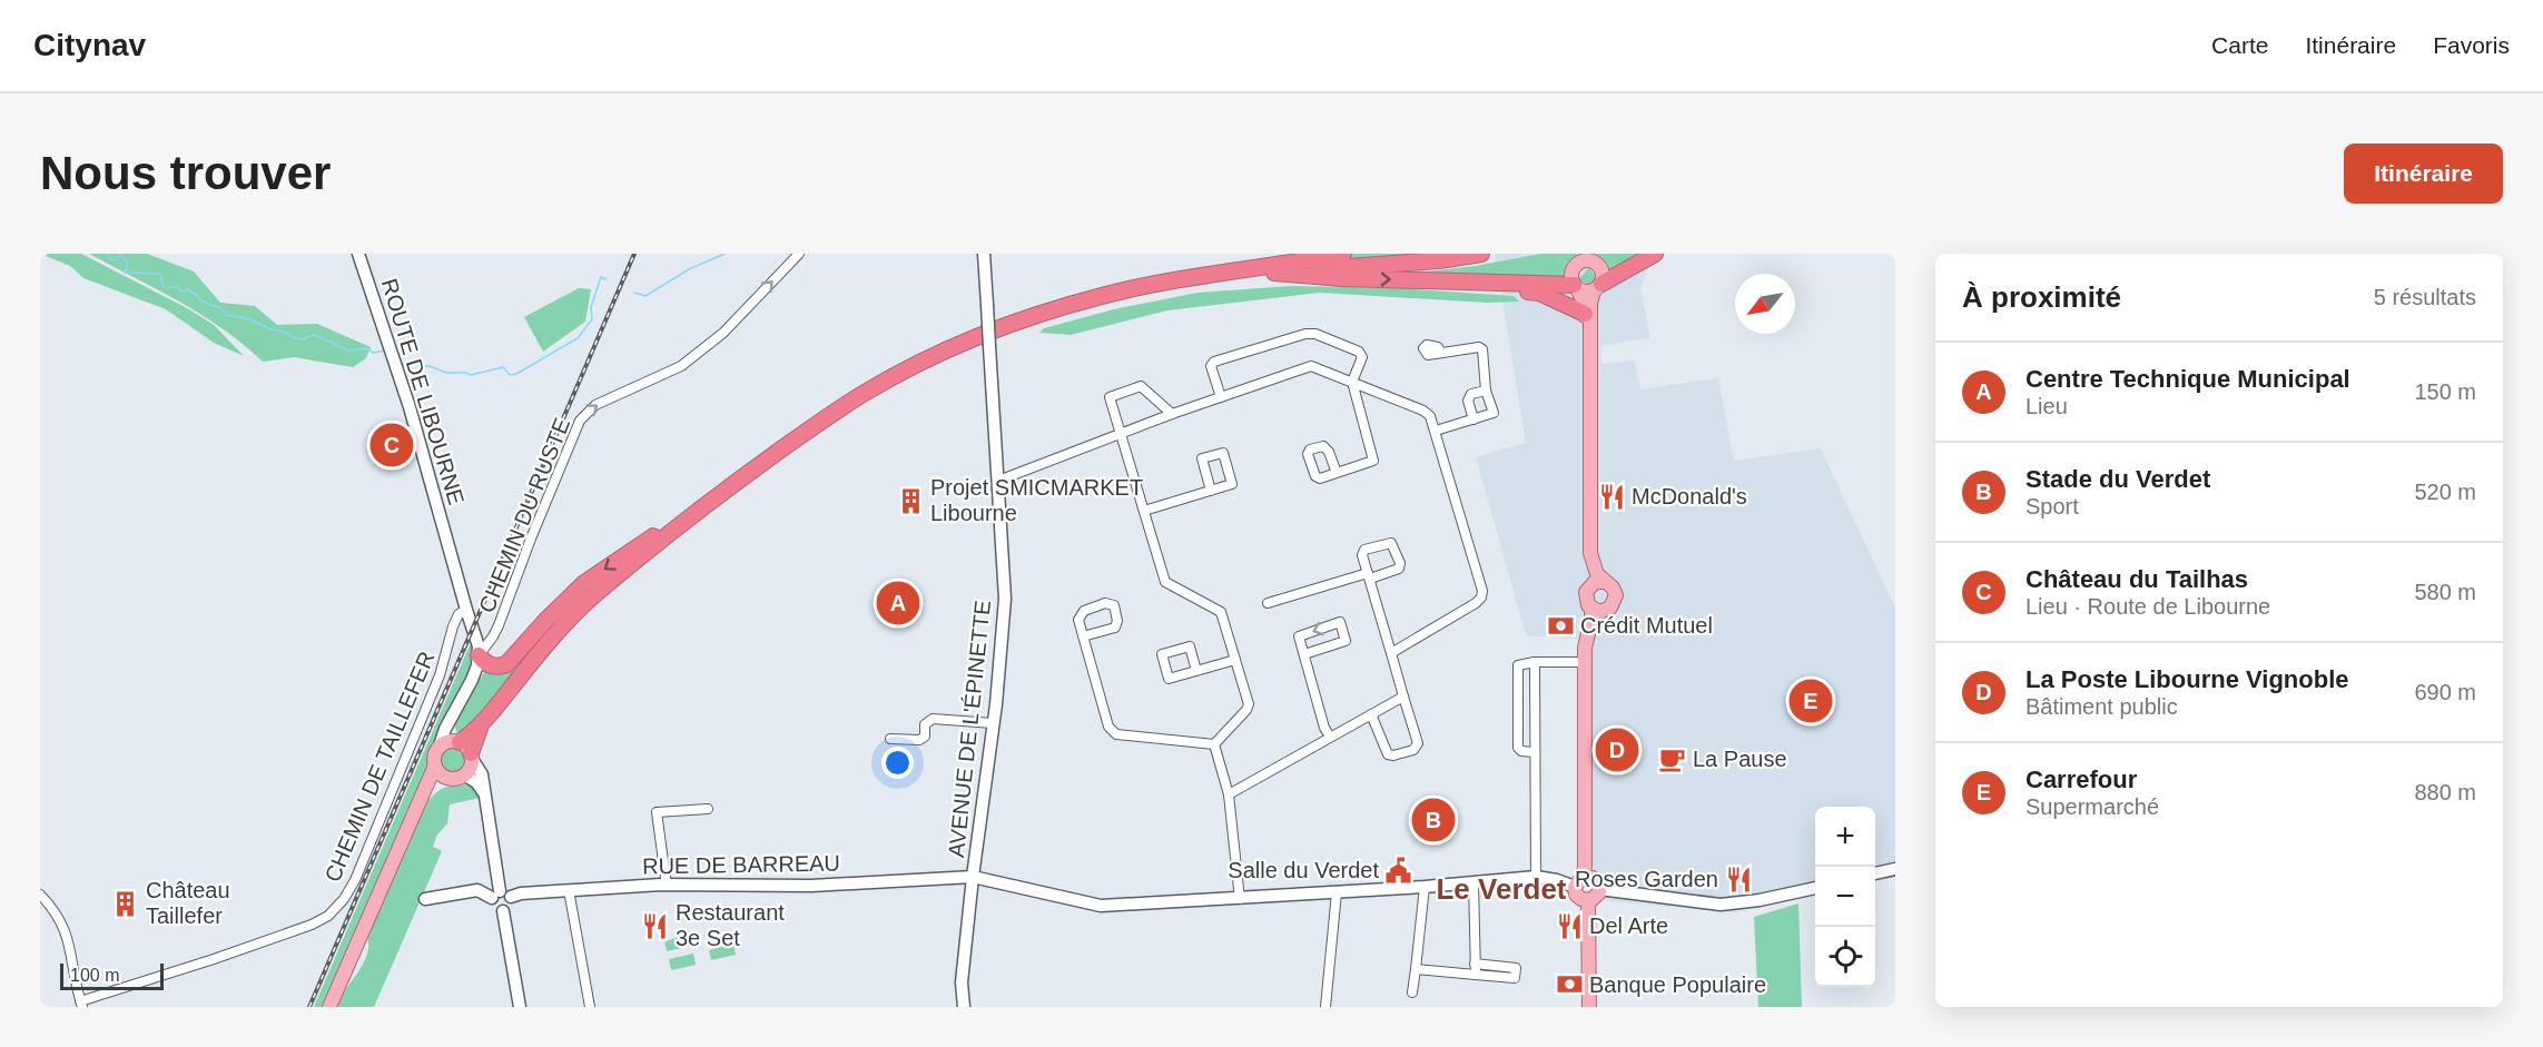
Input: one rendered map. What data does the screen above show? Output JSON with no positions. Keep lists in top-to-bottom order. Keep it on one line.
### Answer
{"streets":{"street":["ROUTE DE LIBOURNE","CHEMIN DU RUSTE","AVENUE DE L'ÉPINETTE","CHEMIN DE TAILLEFER","RUE DE BARREAU"]},"crossings":[["ROUTE DE LIBOURNE","CHEMIN DU RUSTE"],["ROUTE DE LIBOURNE","CHEMIN DE TAILLEFER"],["AVENUE DE L'ÉPINETTE","RUE DE BARREAU"]],"one_way":["CHEMIN DU RUSTE"],"districts":["Le Verdet"],"places":{"restaurant":["McDonald's","Roses Garden","Restaurant 3e Set","Del Arte"],"building":["Projet SMICMARKET Libourne","Château Taillefer"],"bank":["Crédit Mutuel","Banque Populaire"],"cafe":["La Pause"],"public building":["Salle du Verdet"]},"scale_bar":"100 m","north":"bottom left","page":{"header":"Citynav","nav":["Carte","Itinéraire","Favoris"],"buttons":"Itinéraire","title":"Nous trouver","heading":["À proximité","5 résultats"],"list":[{"mark":"A","name":"Centre Technique Municipal","note":"Lieu","value":"150 m"},{"mark":"B","name":"Stade du Verdet","note":"Sport","value":"520 m"},{"mark":"C","name":"Château du Tailhas","note":"Lieu · Route de Libourne","value":"580 m"},{"mark":"D","name":"La Poste Libourne Vignoble","note":"Bâtiment public","value":"690 m"},{"mark":"E","name":"Carrefour","note":"Supermarché","value":"880 m"}],"pins":["C","A","E","D","B"],"map_buttons":["+","−"],"scale":"100 m"}}
